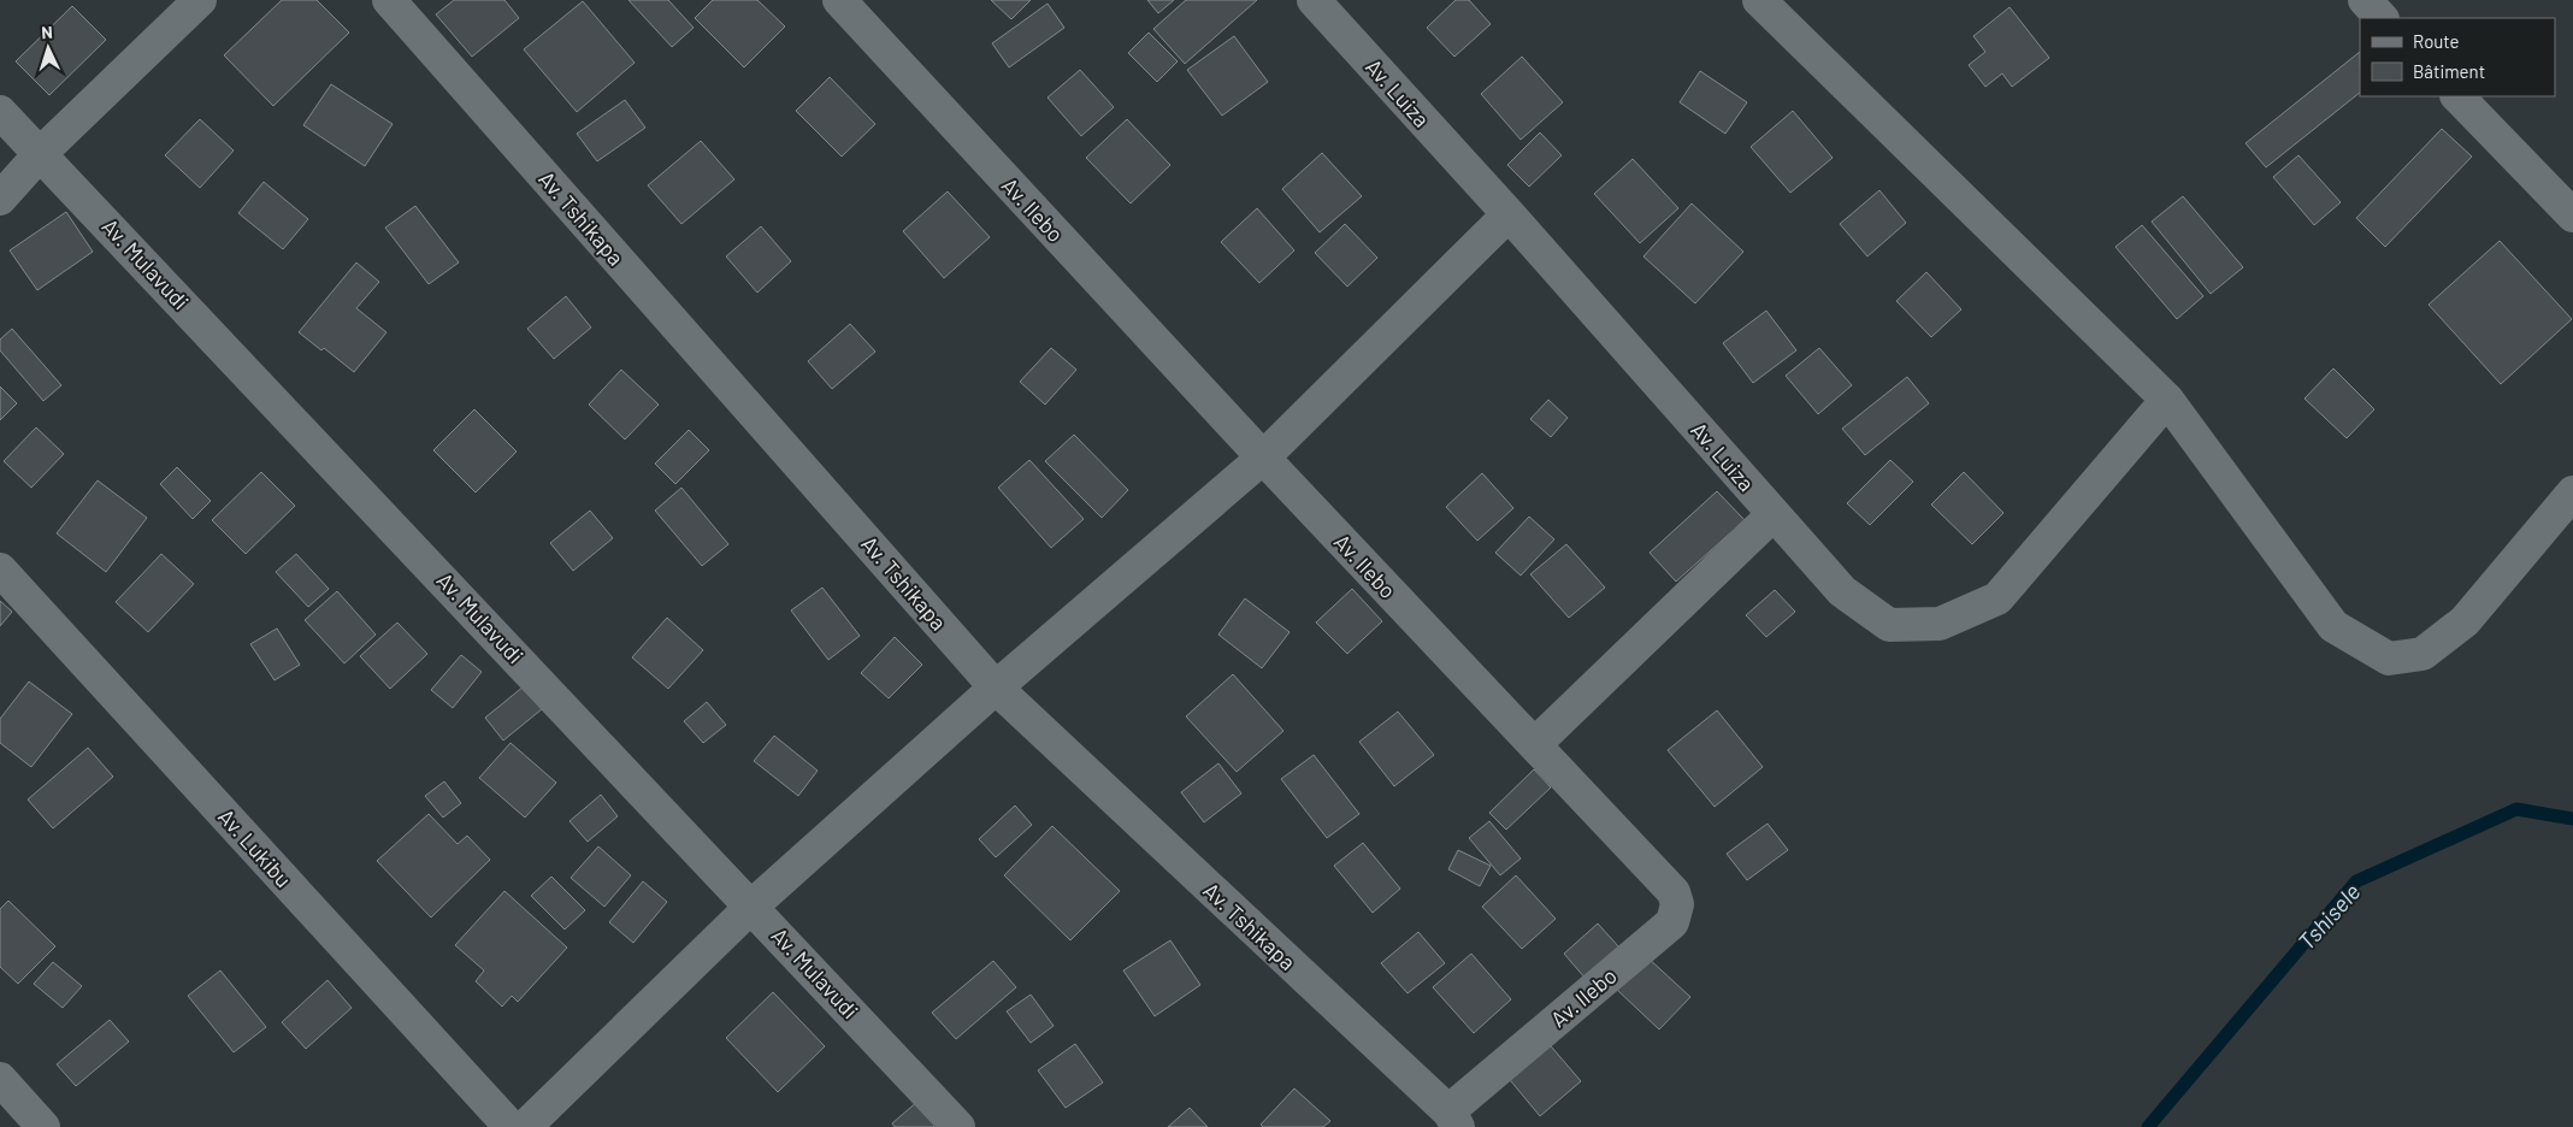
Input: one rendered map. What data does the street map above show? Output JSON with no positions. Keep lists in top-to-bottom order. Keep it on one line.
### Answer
{"streets":{"street":["Av. Luiza","Av. Ilebo","Av. Tshikapa","Av. Mulavudi","Av. Lukibu"]},"crossings":[["Av. Ilebo","Av. Tshikapa"]],"water":["Tshisele"],"legend":["Route","Bâtiment"],"north":"top"}
